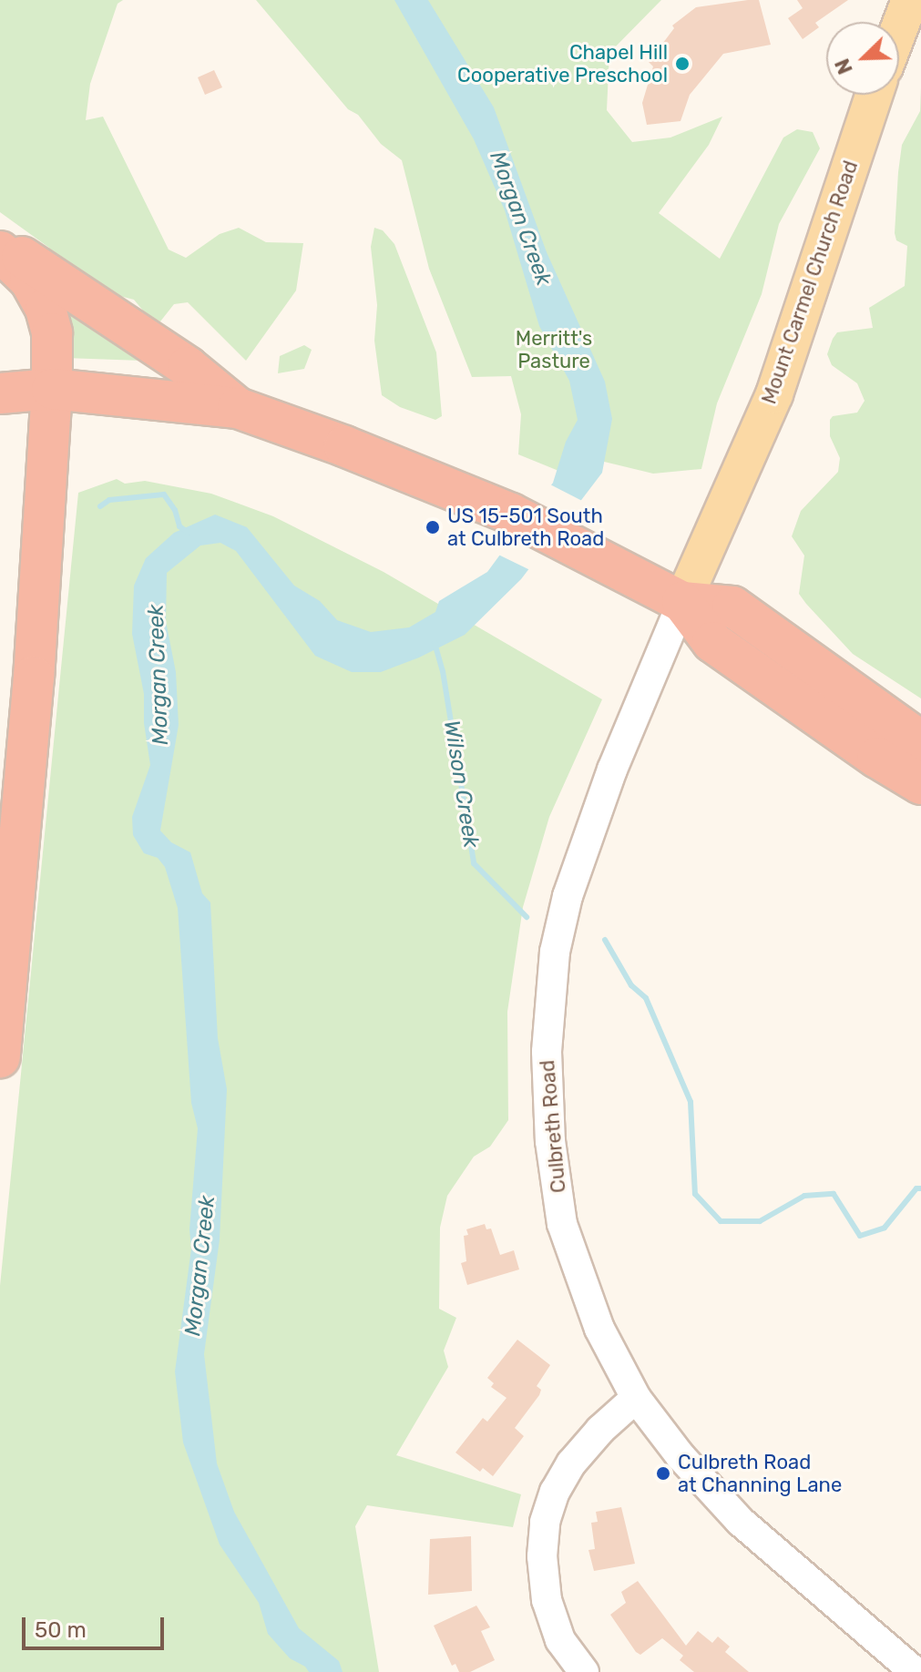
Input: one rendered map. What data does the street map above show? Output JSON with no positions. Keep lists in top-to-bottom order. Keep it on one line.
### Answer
{"streets":{"main road":["Mount Carmel Church Road"],"street":["Culbreth Road"]},"crossings":[["Mount Carmel Church Road","Culbreth Road"]],"water":["Morgan Creek","Wilson Creek"],"parks":["Merritt's Pasture"],"places":["Chapel Hill Cooperative Preschool","US 15-501 South at Culbreth Road","Culbreth Road at Channing Lane"],"scale_bar":"50 m","north":"bottom left"}
